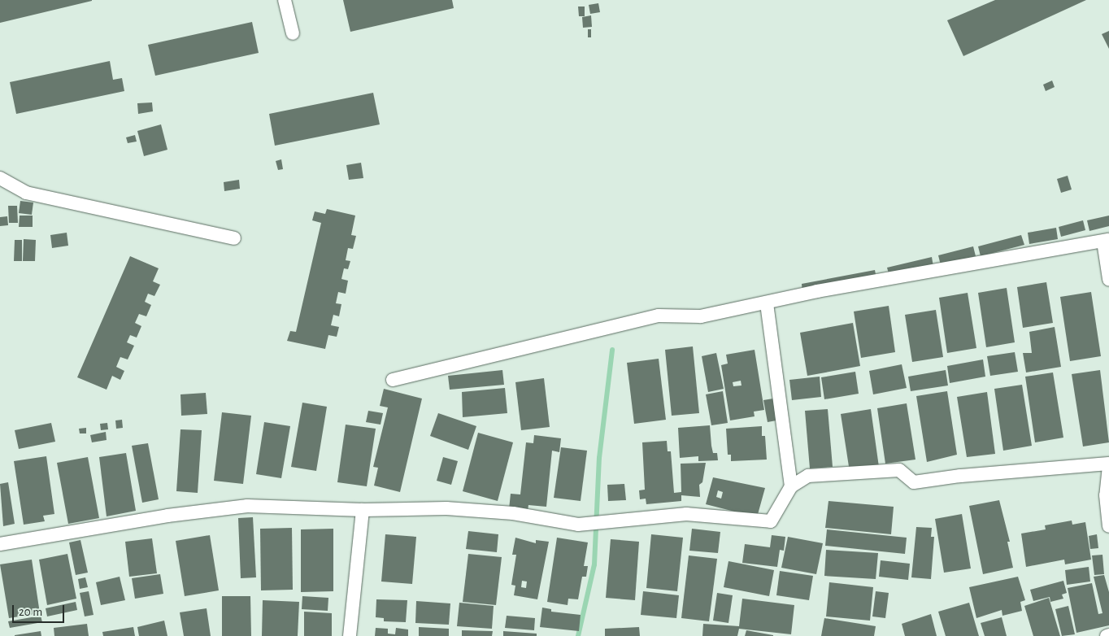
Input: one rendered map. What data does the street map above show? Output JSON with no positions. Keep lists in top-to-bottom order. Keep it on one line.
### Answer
{"scale_bar":"20 m"}
